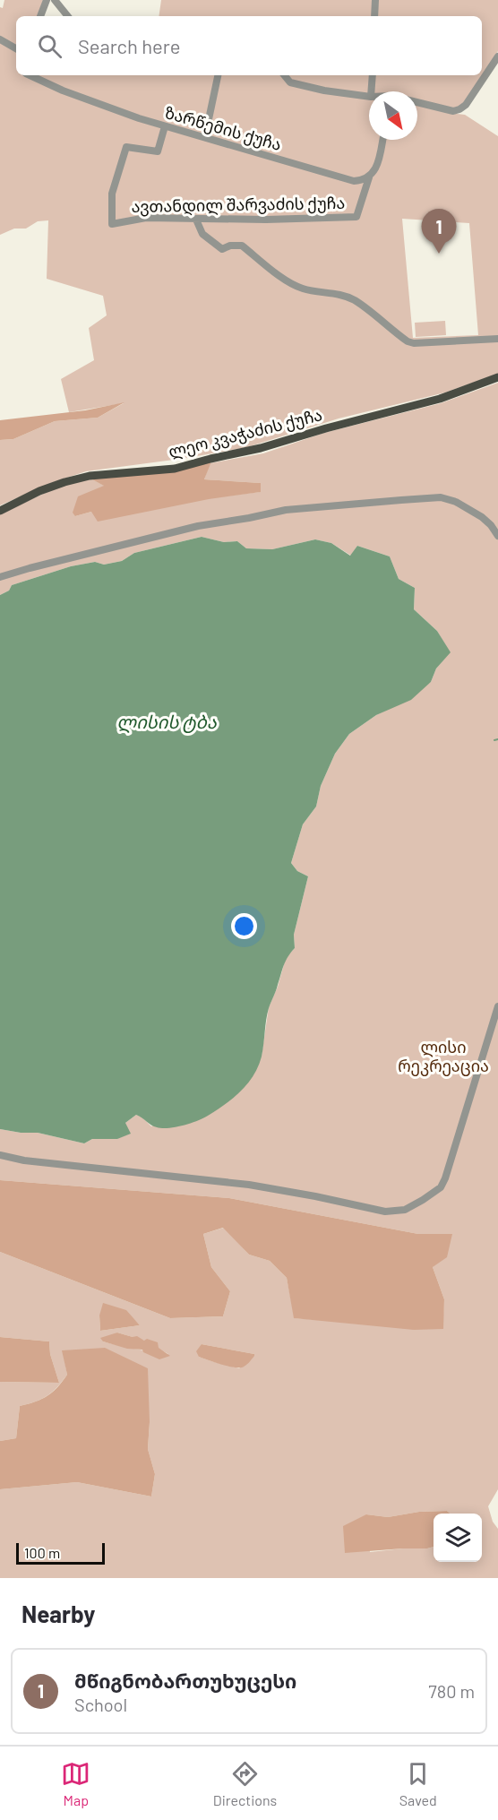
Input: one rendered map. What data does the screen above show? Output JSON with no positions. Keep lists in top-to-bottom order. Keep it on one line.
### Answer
{"streets":{"main road":["ლეო კვაჭაძის ქუჩა"],"street":["ზარწემის ქუჩა","ავთანდილ შარვაძის ქუჩა"]},"crossings":[["ზარწემის ქუჩა","ავთანდილ შარვაძის ქუჩა"]],"water":["ლისის ტბა"],"parks":["ლისი რეკრეაცია"],"scale_bar":"100 m","north":"bottom right","page":{"search":"Search here","pins":"1","scale":"100 m","heading":"Nearby","list":[{"mark":"1","name":"მწიგნობართუხუცესი","note":"School","value":"780 m"}],"nav":["Map","Directions","Saved"]}}
